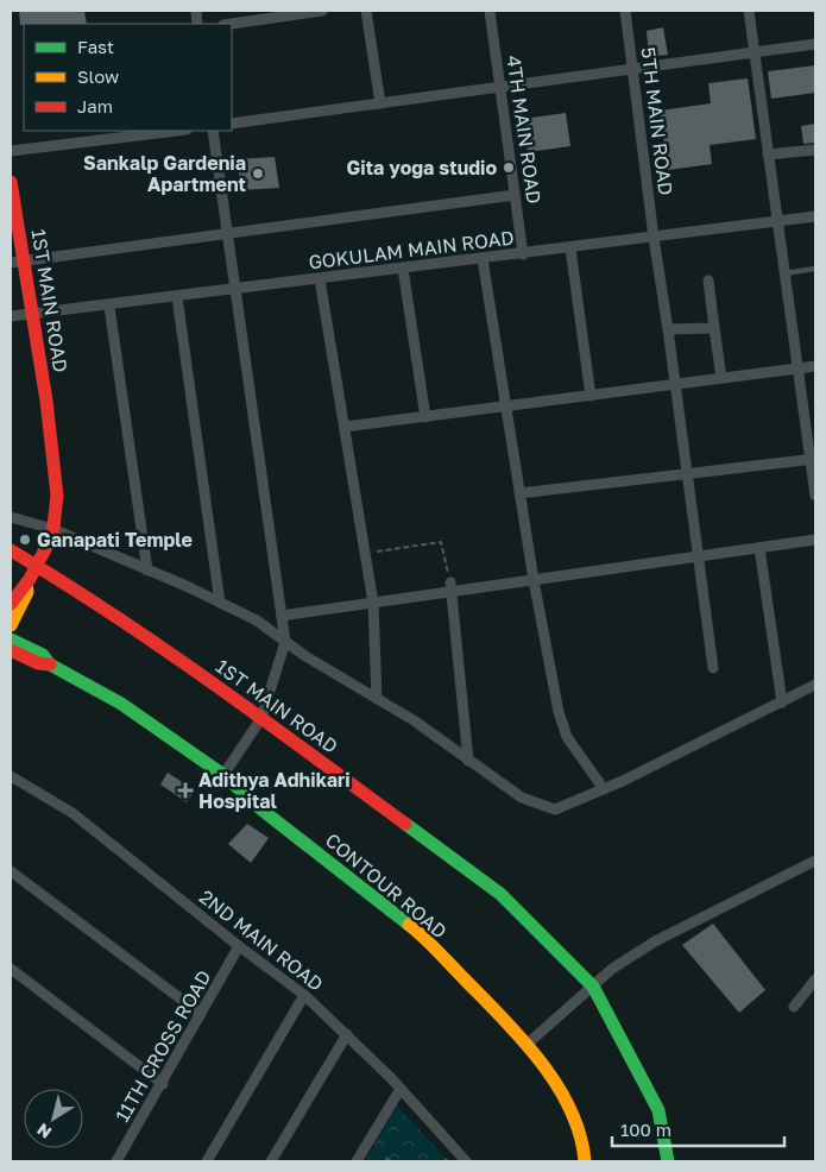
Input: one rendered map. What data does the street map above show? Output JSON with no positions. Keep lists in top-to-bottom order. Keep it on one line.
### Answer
{"streets":{"main road":["1ST MAIN ROAD","CONTOUR ROAD"],"street":["5TH MAIN ROAD","4TH MAIN ROAD","GOKULAM MAIN ROAD","2ND MAIN ROAD","11TH CROSS ROAD"]},"crossings":[["5TH MAIN ROAD","GOKULAM MAIN ROAD"],["4TH MAIN ROAD","GOKULAM MAIN ROAD"],["GOKULAM MAIN ROAD","1ST MAIN ROAD"],["2ND MAIN ROAD","11TH CROSS ROAD"]],"places":{"other":["Gita yoga studio","Sankalp Gardenia Apartment","Ganapati Temple"],"health":["Adithya Adhikari Hospital"]},"legend":["Fast","Slow","Jam"],"scale_bar":"100 m","north":"bottom left"}
